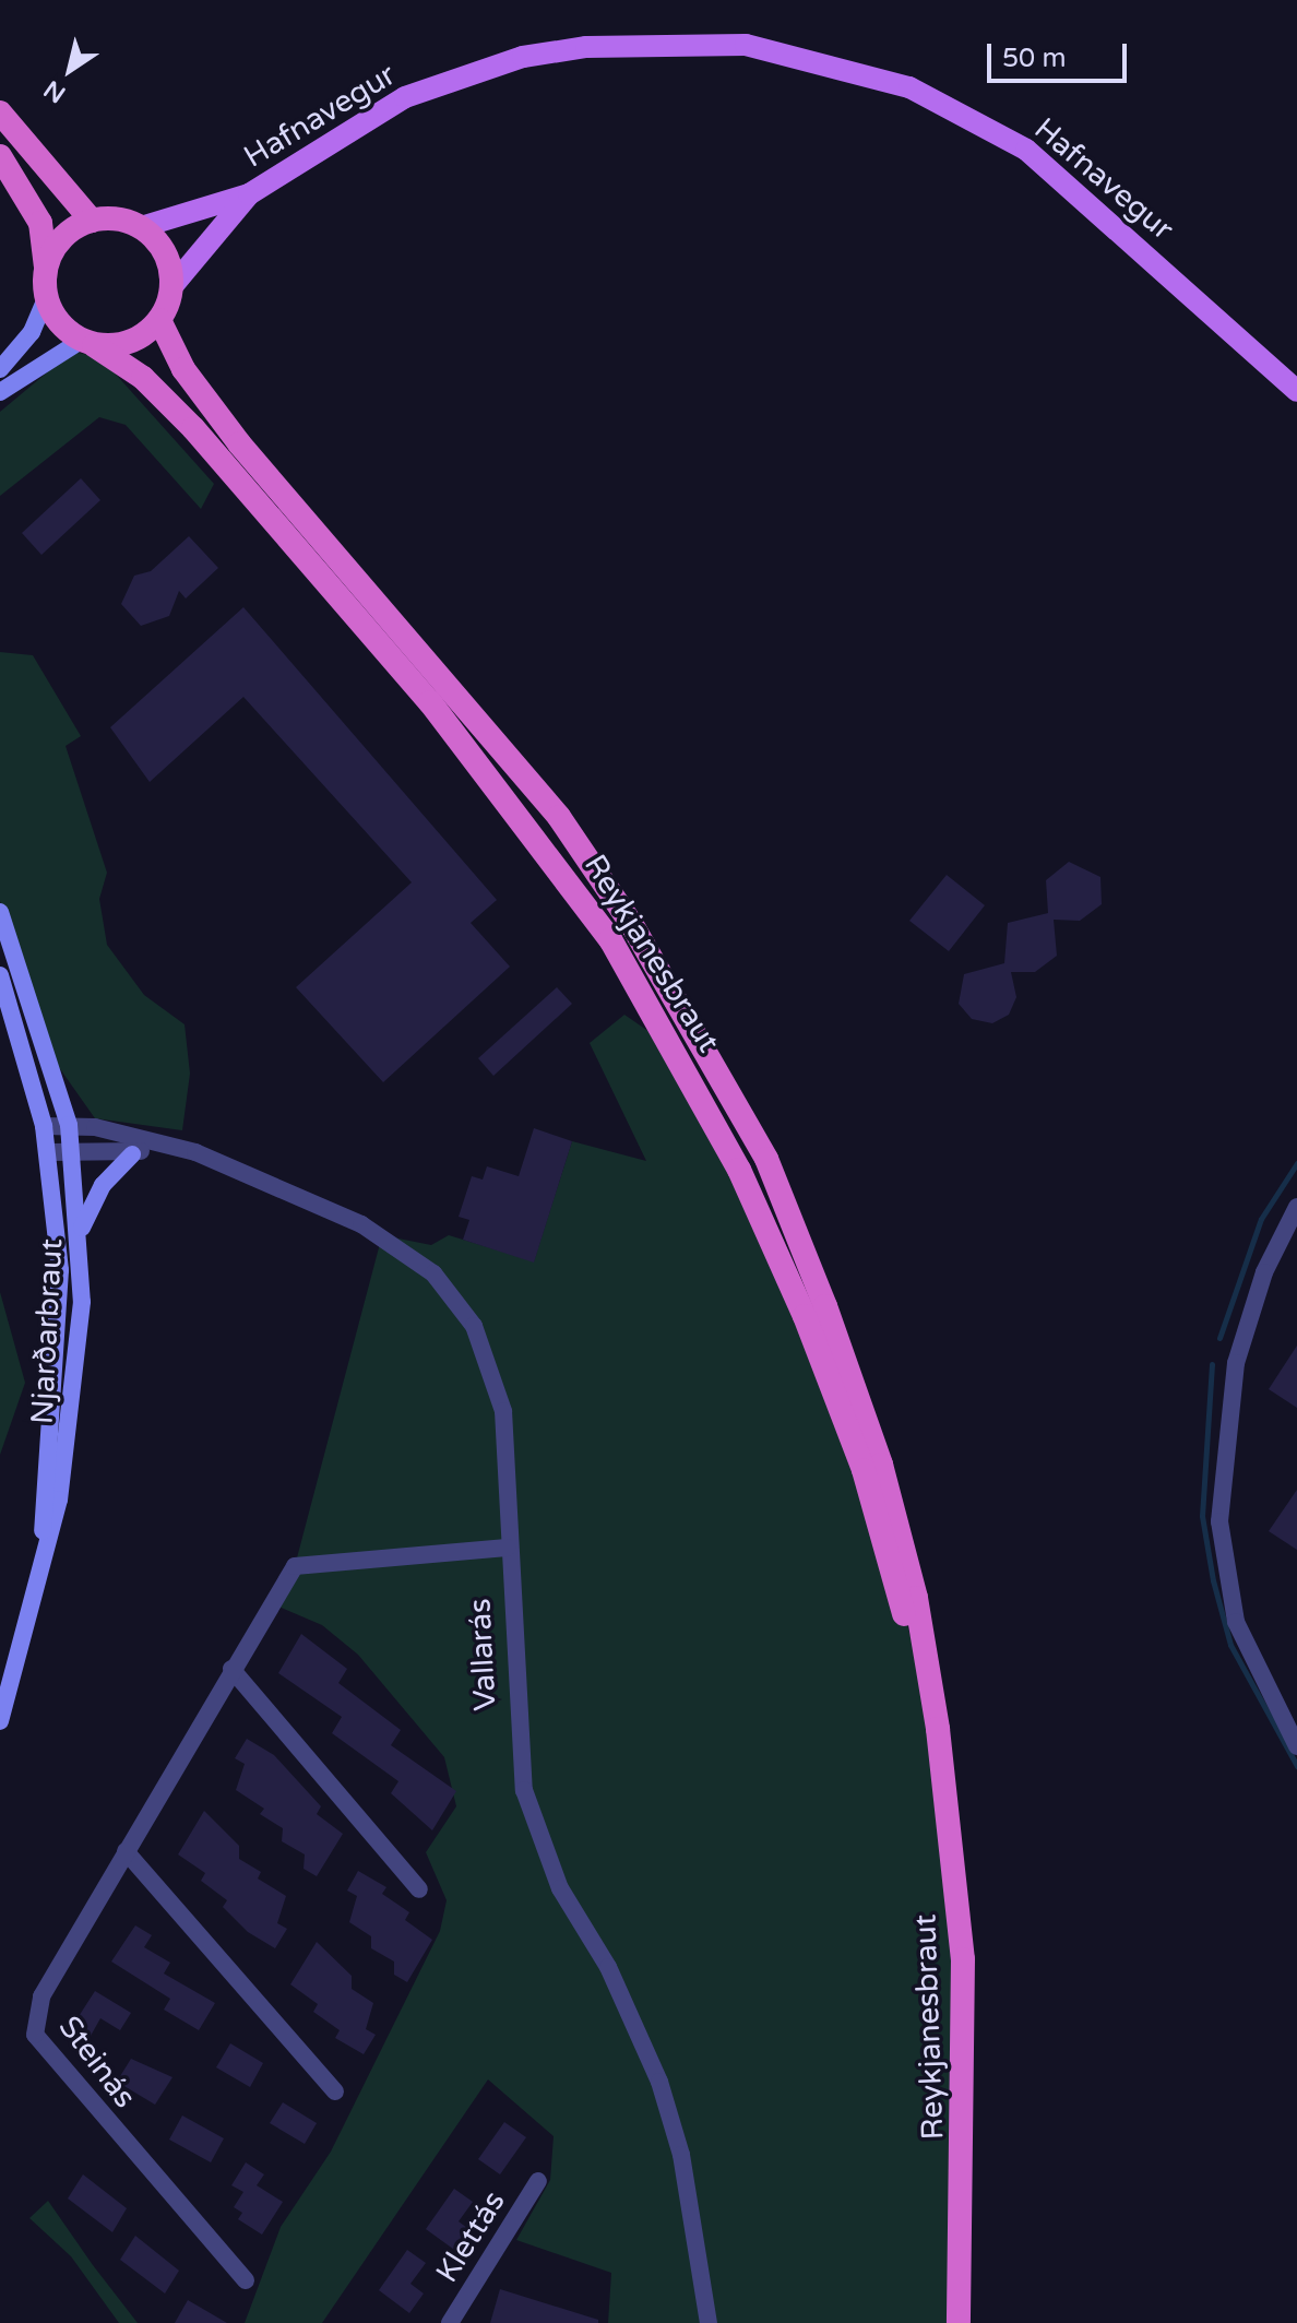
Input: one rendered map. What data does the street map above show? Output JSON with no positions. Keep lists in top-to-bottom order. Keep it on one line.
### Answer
{"streets":{"highway":["Reykjanesbraut"],"main road":["Hafnavegur","Njarðarbraut"],"street":["Vallarás","Steinás","Klettás"]},"crossings":[["Hafnavegur","Reykjanesbraut"],["Njarðarbraut","Vallarás"],["Vallarás","Steinás"]],"scale_bar":"50 m","north":"bottom left"}
